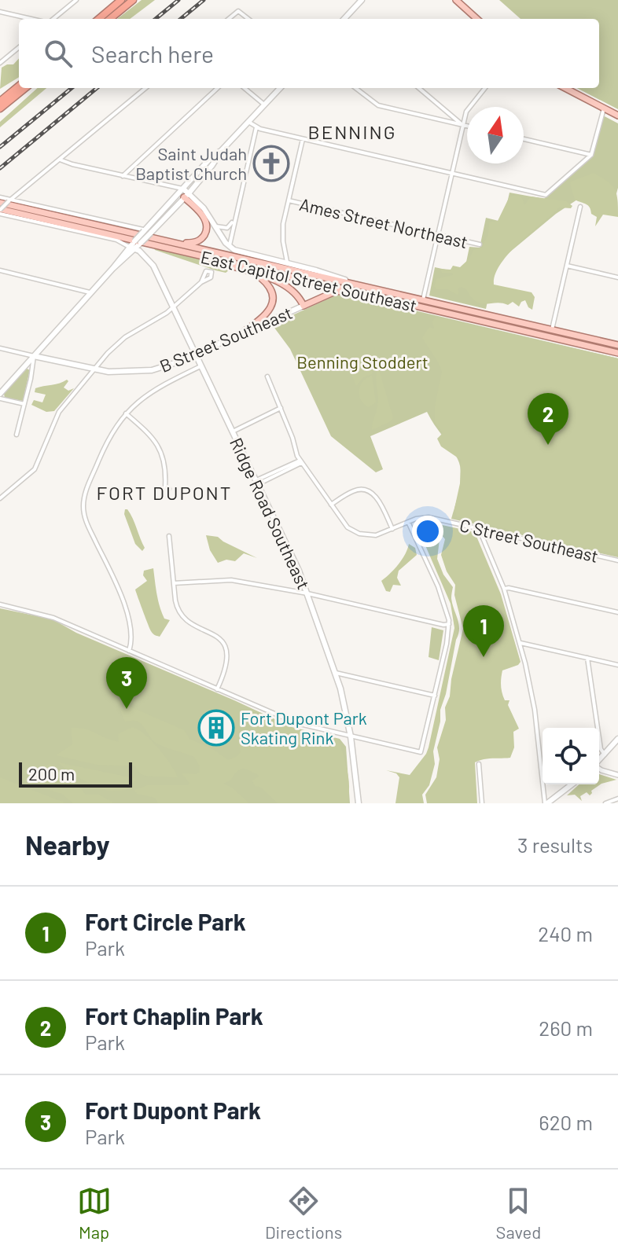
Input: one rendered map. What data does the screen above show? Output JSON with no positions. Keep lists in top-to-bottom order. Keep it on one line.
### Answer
{"streets":{"main road":["East Capitol Street Southeast","B Street Southeast","Ridge Road Southeast"],"street":["Ames Street Northeast","C Street Southeast"]},"crossings":[["B Street Southeast","Ridge Road Southeast"]],"districts":["BENNING","FORT DUPONT"],"parks":["Benning Stoddert"],"places":{"church":["Saint Judah Baptist Church"],"building":["Fort Dupont Park Skating Rink"]},"scale_bar":"200 m","north":"top","page":{"search":"Search here","pins":["2","1","3"],"scale":"200 m","heading":["Nearby","3 results"],"list":[{"mark":"1","name":"Fort Circle Park","note":"Park","value":"240 m"},{"mark":"2","name":"Fort Chaplin Park","note":"Park","value":"260 m"},{"mark":"3","name":"Fort Dupont Park","note":"Park","value":"620 m"}],"nav":["Map","Directions","Saved"]}}
